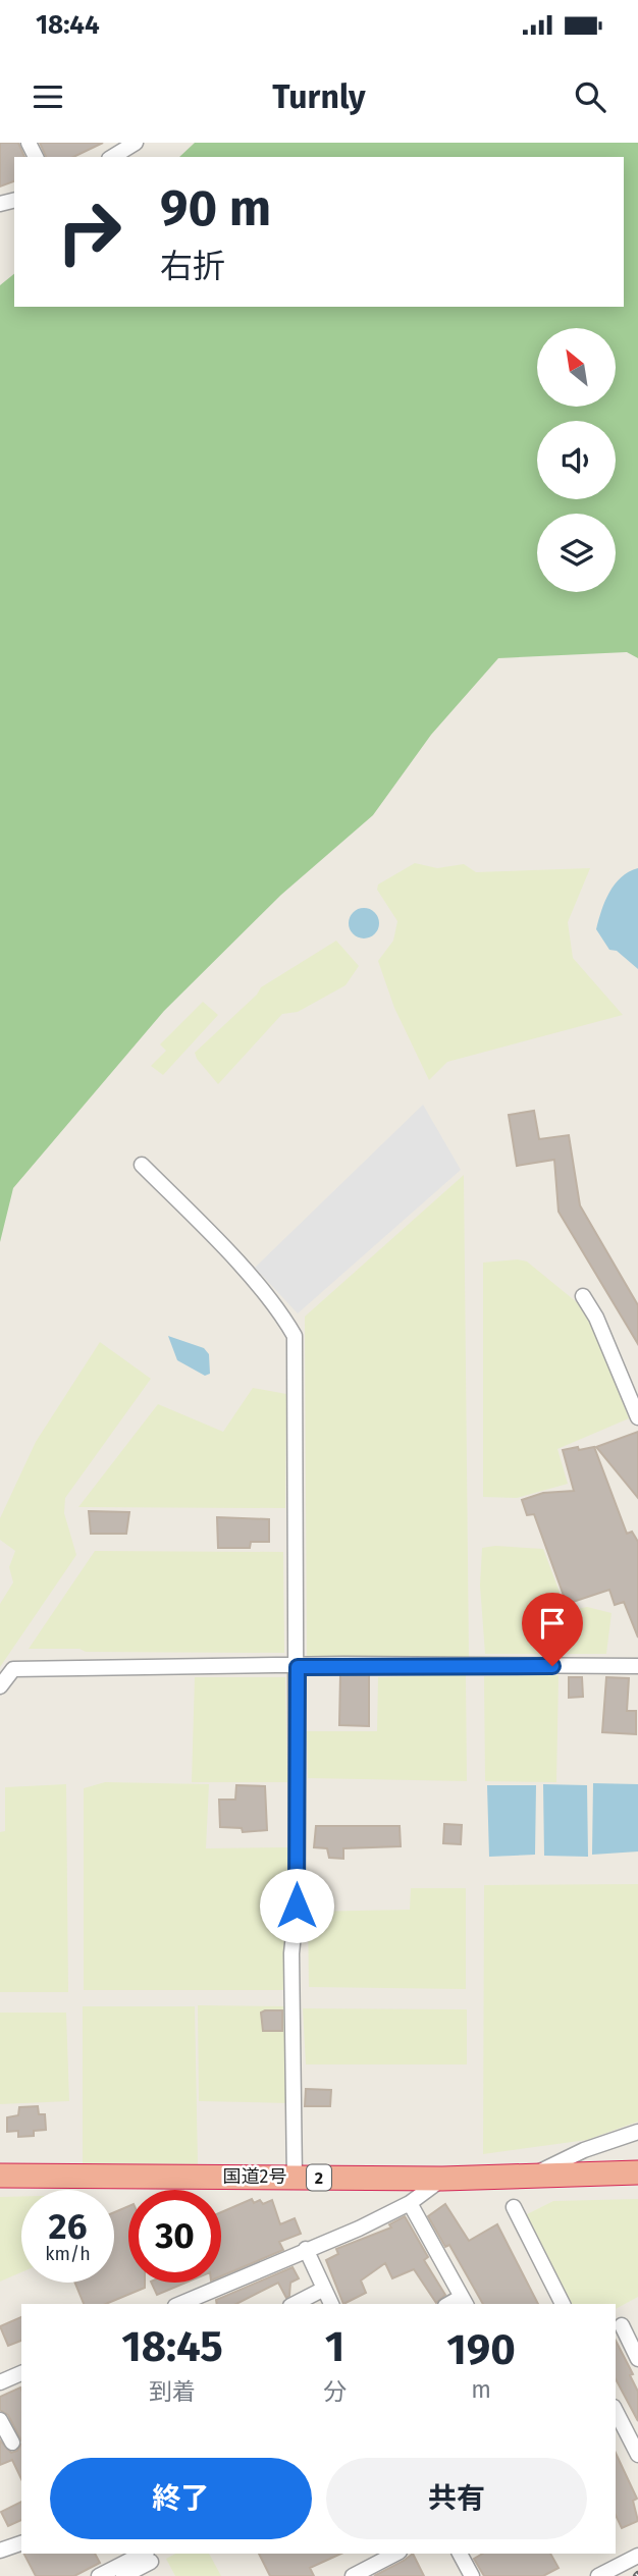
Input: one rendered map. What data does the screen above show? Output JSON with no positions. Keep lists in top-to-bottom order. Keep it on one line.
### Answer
{"streets":{"highway":["国道2号","2"]},"north":"top left","page":{"status":"18:44","header":"Turnly","turn":["90 m","右折"],"speed":"26 km/h","limit":"30","eta":["18:45","到着","1","分","190","m"],"buttons":["終了","共有"]}}
